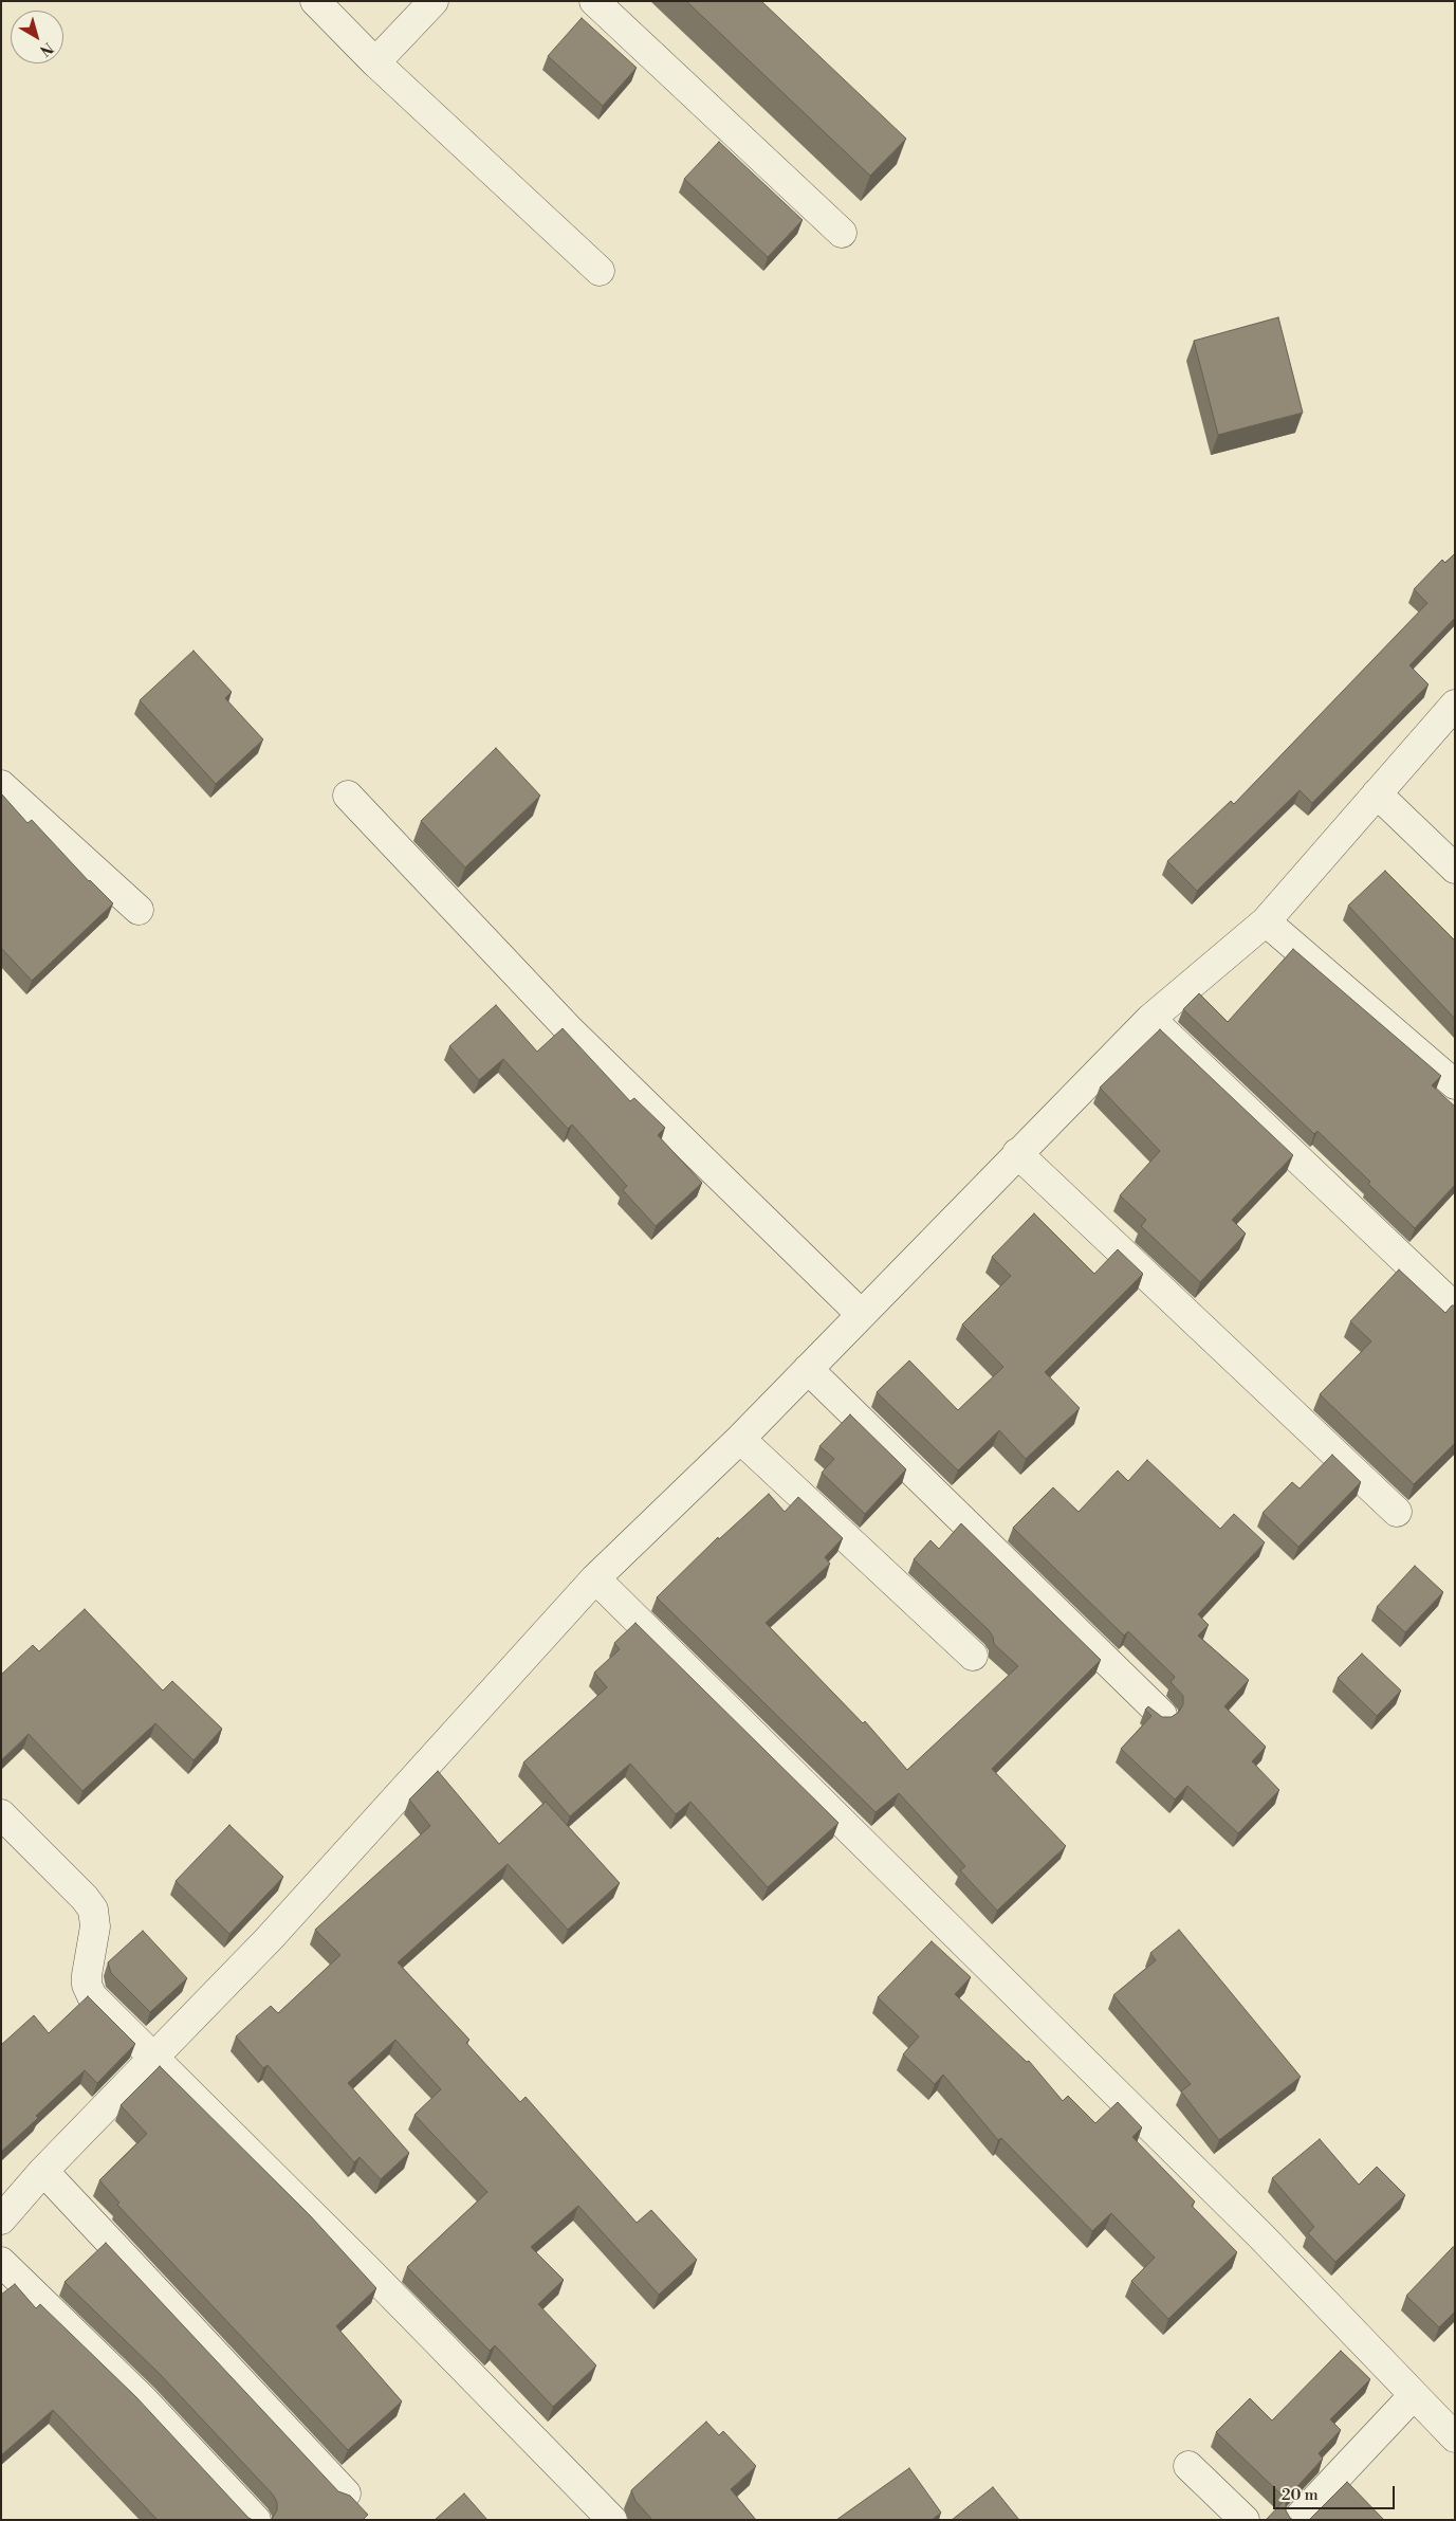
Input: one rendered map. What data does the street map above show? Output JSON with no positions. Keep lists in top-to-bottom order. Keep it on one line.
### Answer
{"scale_bar":"20 m","north":"bottom right"}
